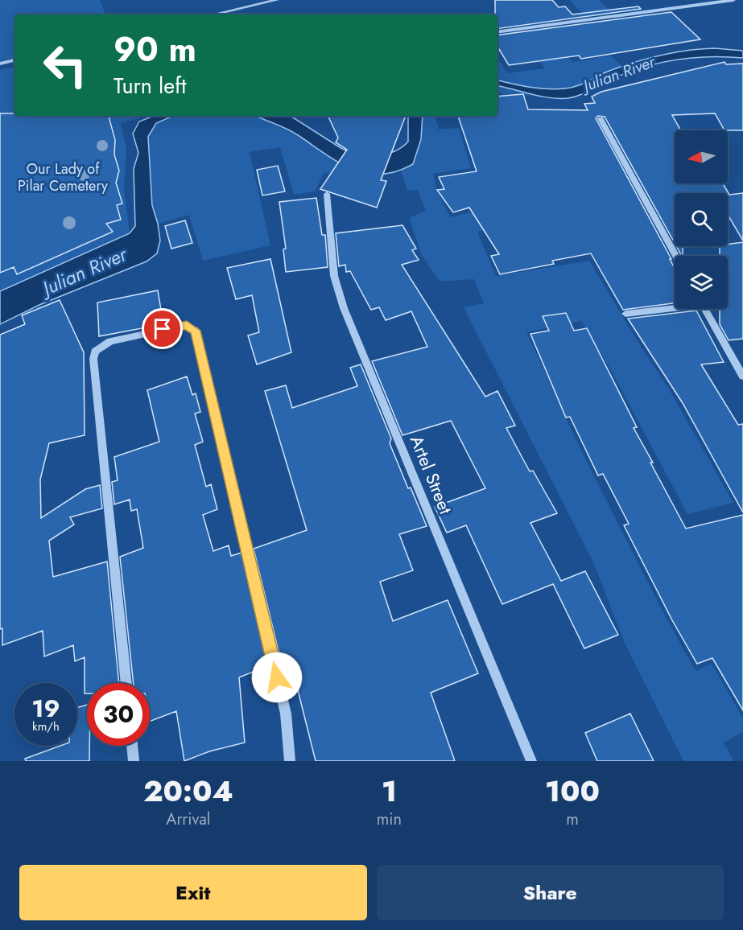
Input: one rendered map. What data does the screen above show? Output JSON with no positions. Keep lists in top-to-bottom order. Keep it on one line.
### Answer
{"streets":{"street":["Artel Street"]},"water":["Julian River"],"parks":["Our Lady of Pilar Cemetery"],"north":"left","page":{"turn":["90 m","Turn left"],"speed":"19 km/h","limit":"30","eta":["20:04","Arrival","1","min","100","m"],"buttons":["Exit","Share"]}}
